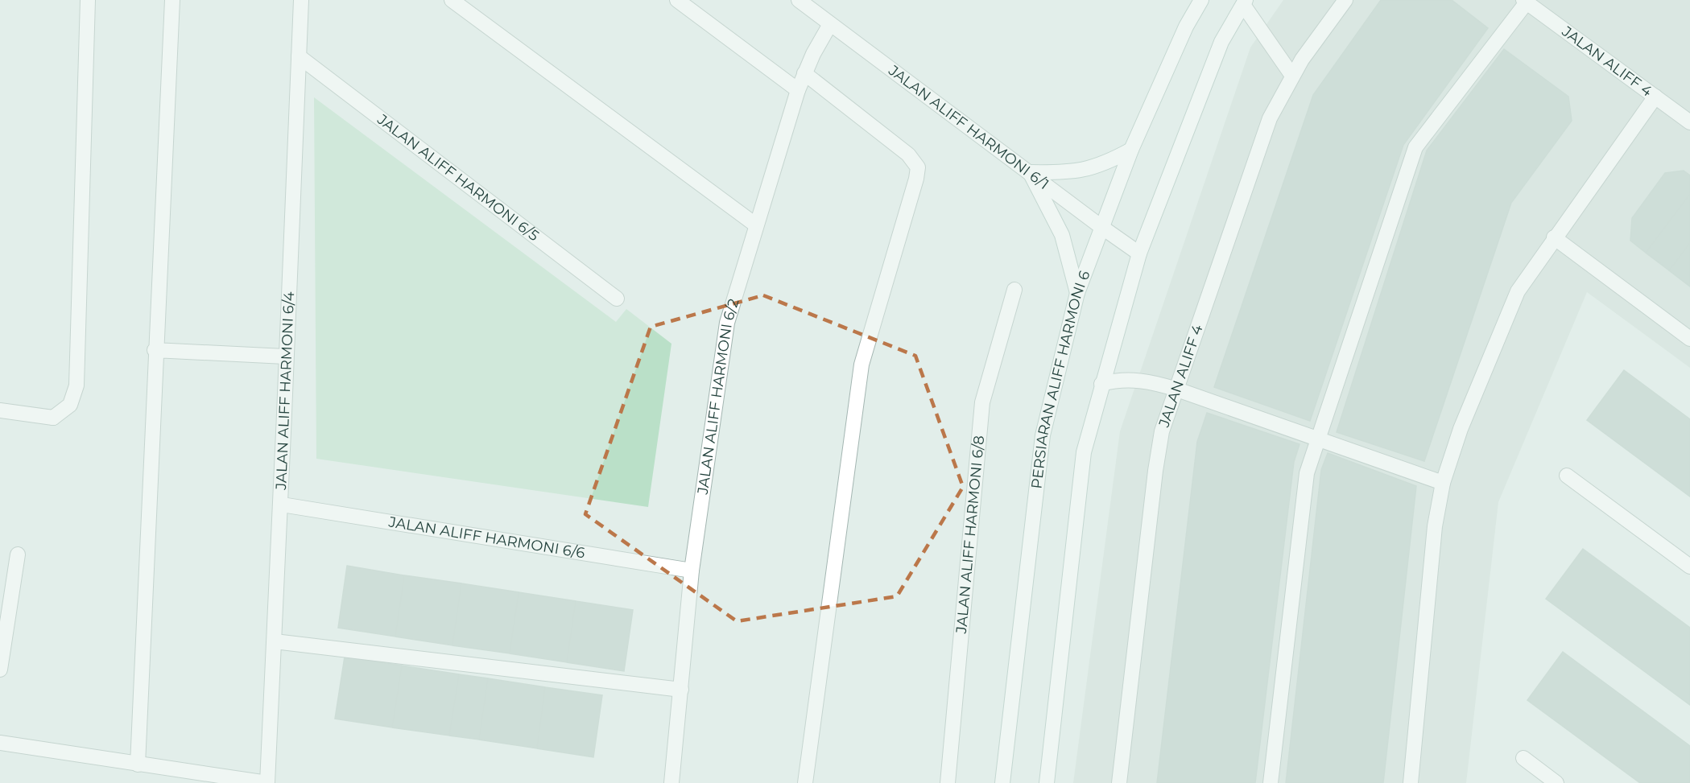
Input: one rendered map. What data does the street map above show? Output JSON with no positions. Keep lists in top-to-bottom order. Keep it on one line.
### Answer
{"streets":{"street":["JALAN ALIFF 4","JALAN ALIFF HARMONI 6/1","JALAN ALIFF HARMONI 6/5","PERSIARAN ALIFF HARMONI 6","JALAN ALIFF HARMONI 6/4","JALAN ALIFF HARMONI 6/2","JALAN ALIFF HARMONI 6/8","JALAN ALIFF HARMONI 6/6"]},"crossings":[["JALAN ALIFF HARMONI 6/1","PERSIARAN ALIFF HARMONI 6"],["JALAN ALIFF HARMONI 6/1","JALAN ALIFF HARMONI 6/2"],["JALAN ALIFF HARMONI 6/5","JALAN ALIFF HARMONI 6/4"],["JALAN ALIFF HARMONI 6/4","JALAN ALIFF HARMONI 6/6"],["JALAN ALIFF HARMONI 6/2","JALAN ALIFF HARMONI 6/6"]]}
